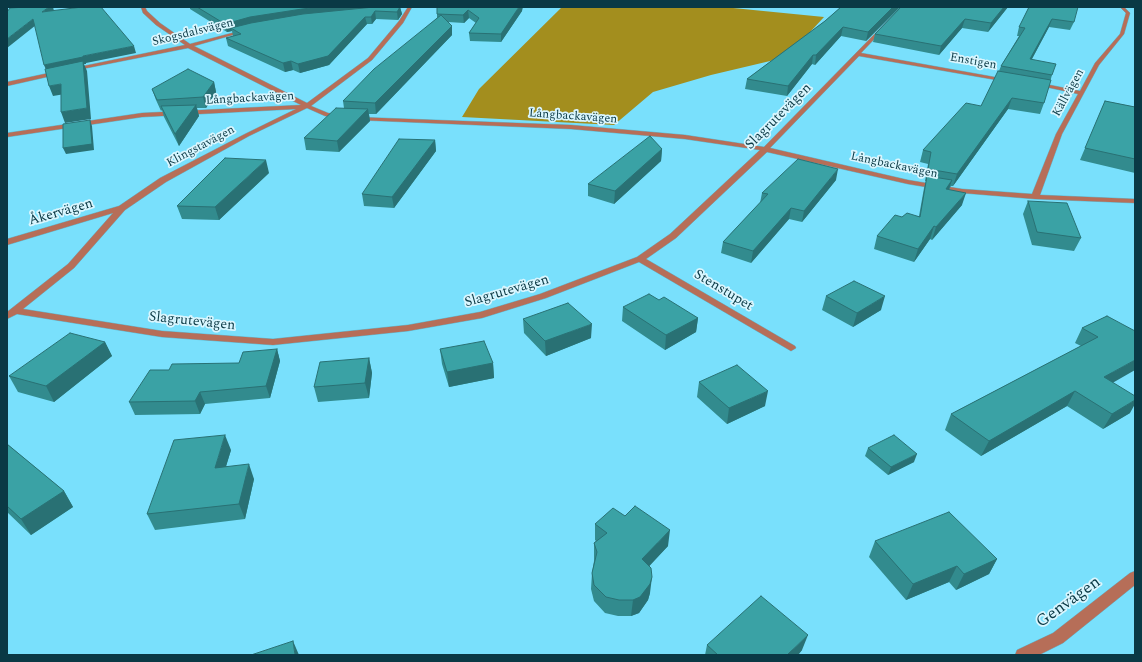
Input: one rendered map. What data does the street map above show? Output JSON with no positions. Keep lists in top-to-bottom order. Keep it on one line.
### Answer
{"streets":{"street":["Skogsdalsvägen","Enstigen","Källvägen","Långbackavägen","Slagrutevägen","Klingstavägen","Åkervägen","Stenstupet","Genvägen"]},"crossings":[["Enstigen","Slagrutevägen"],["Källvägen","Långbackavägen"],["Långbackavägen","Slagrutevägen"],["Långbackavägen","Klingstavägen"],["Slagrutevägen","Klingstavägen"],["Slagrutevägen","Stenstupet"],["Klingstavägen","Åkervägen"]]}
